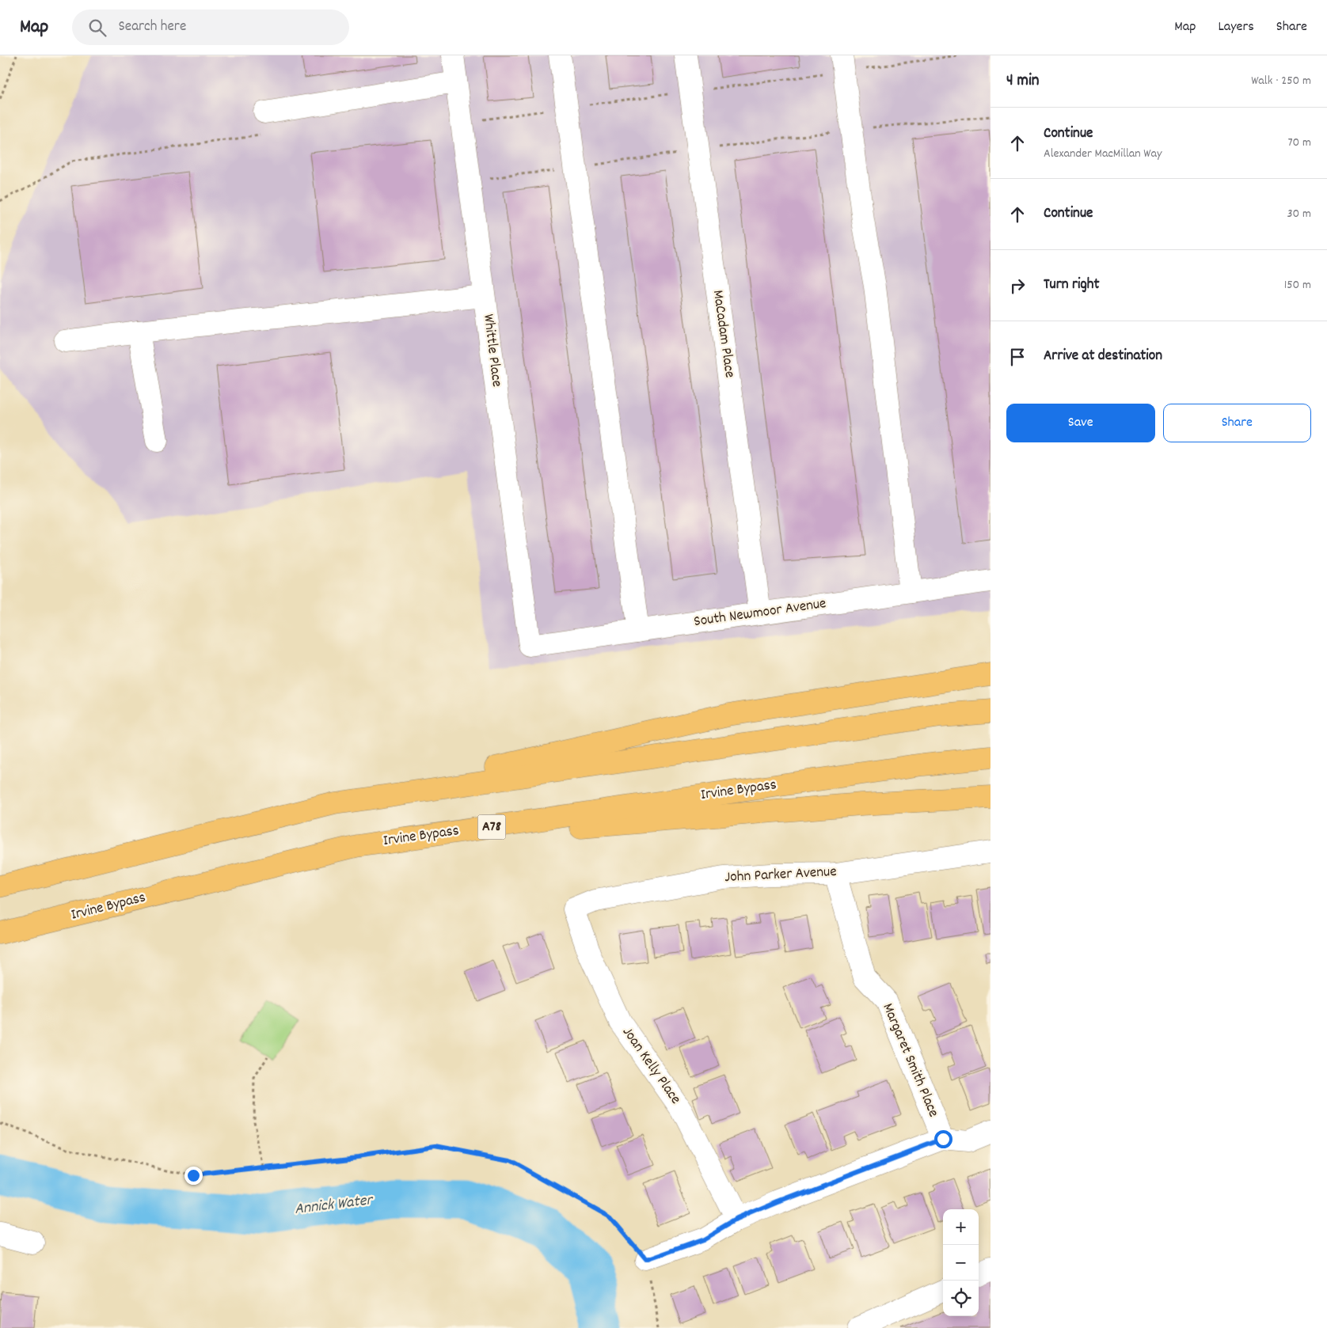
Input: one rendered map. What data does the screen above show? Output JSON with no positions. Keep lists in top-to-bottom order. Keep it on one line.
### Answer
{"streets":{"highway":["Irvine Bypass","A78"],"street":["MaCadam Place","Whittle Place","South Newmoor Avenue","John Parker Avenue","Margaret Smith Place","Joan Kelly Place"]},"crossings":[["MaCadam Place","South Newmoor Avenue"],["Whittle Place","South Newmoor Avenue"],["Irvine Bypass","A78"],["John Parker Avenue","Margaret Smith Place"],["John Parker Avenue","Joan Kelly Place"]],"water":["Annick Water"],"page":{"header":"Map","search":"Search here","nav":["Map","Layers","Share"],"heading":["4 min","Walk · 250 m"],"list":[["Continue","Alexander MacMillan Way","70 m"],["Continue","30 m"],["Turn right","150 m"],"Arrive at destination"],"buttons":["Save","Share"],"map_buttons":["+","−"]}}
